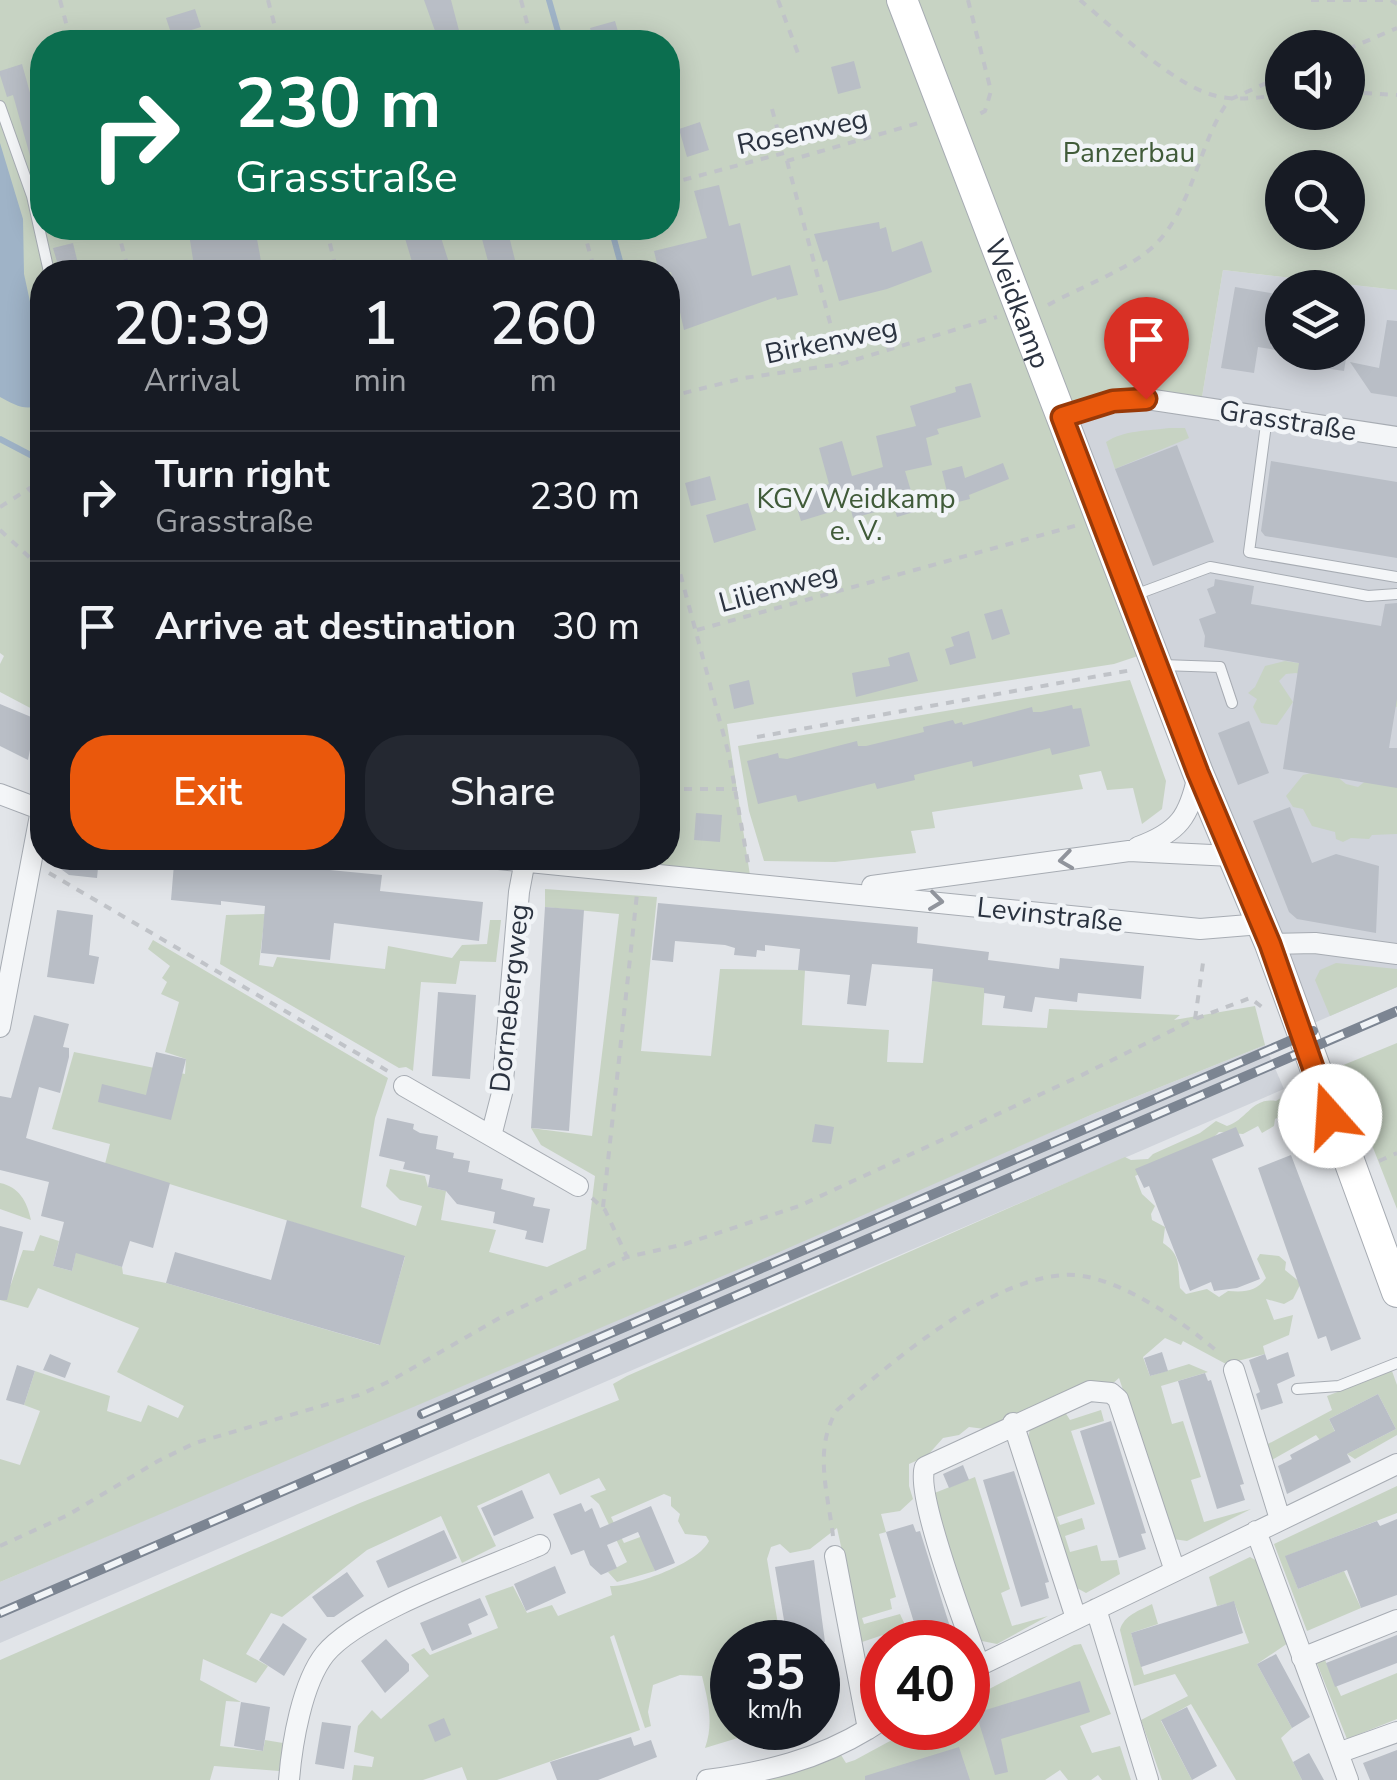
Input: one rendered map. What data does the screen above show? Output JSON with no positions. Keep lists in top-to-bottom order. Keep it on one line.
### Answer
{"streets":{"street":["Weidkamp","Grasstraße","Levinstraße","Dornebergweg"],"path":["Rosenweg","Birkenweg","Lilienweg"]},"crossings":[["Rosenweg","Weidkamp"],["Weidkamp","Birkenweg"],["Weidkamp","Grasstraße"],["Weidkamp","Lilienweg"],["Weidkamp","Levinstraße"]],"parks":["Panzerbau","KGV Weidkamp e. V."],"page":{"turn":["230 m","Grasstraße"],"eta":["20:39","Arrival","1","min","260","m"],"list":[{"name":"Turn right","note":"Grasstraße","value":"230 m"},{"name":"Arrive at destination","value":"30 m"}],"buttons":["Exit","Share"],"speed":"35 km/h","limit":"40"}}
